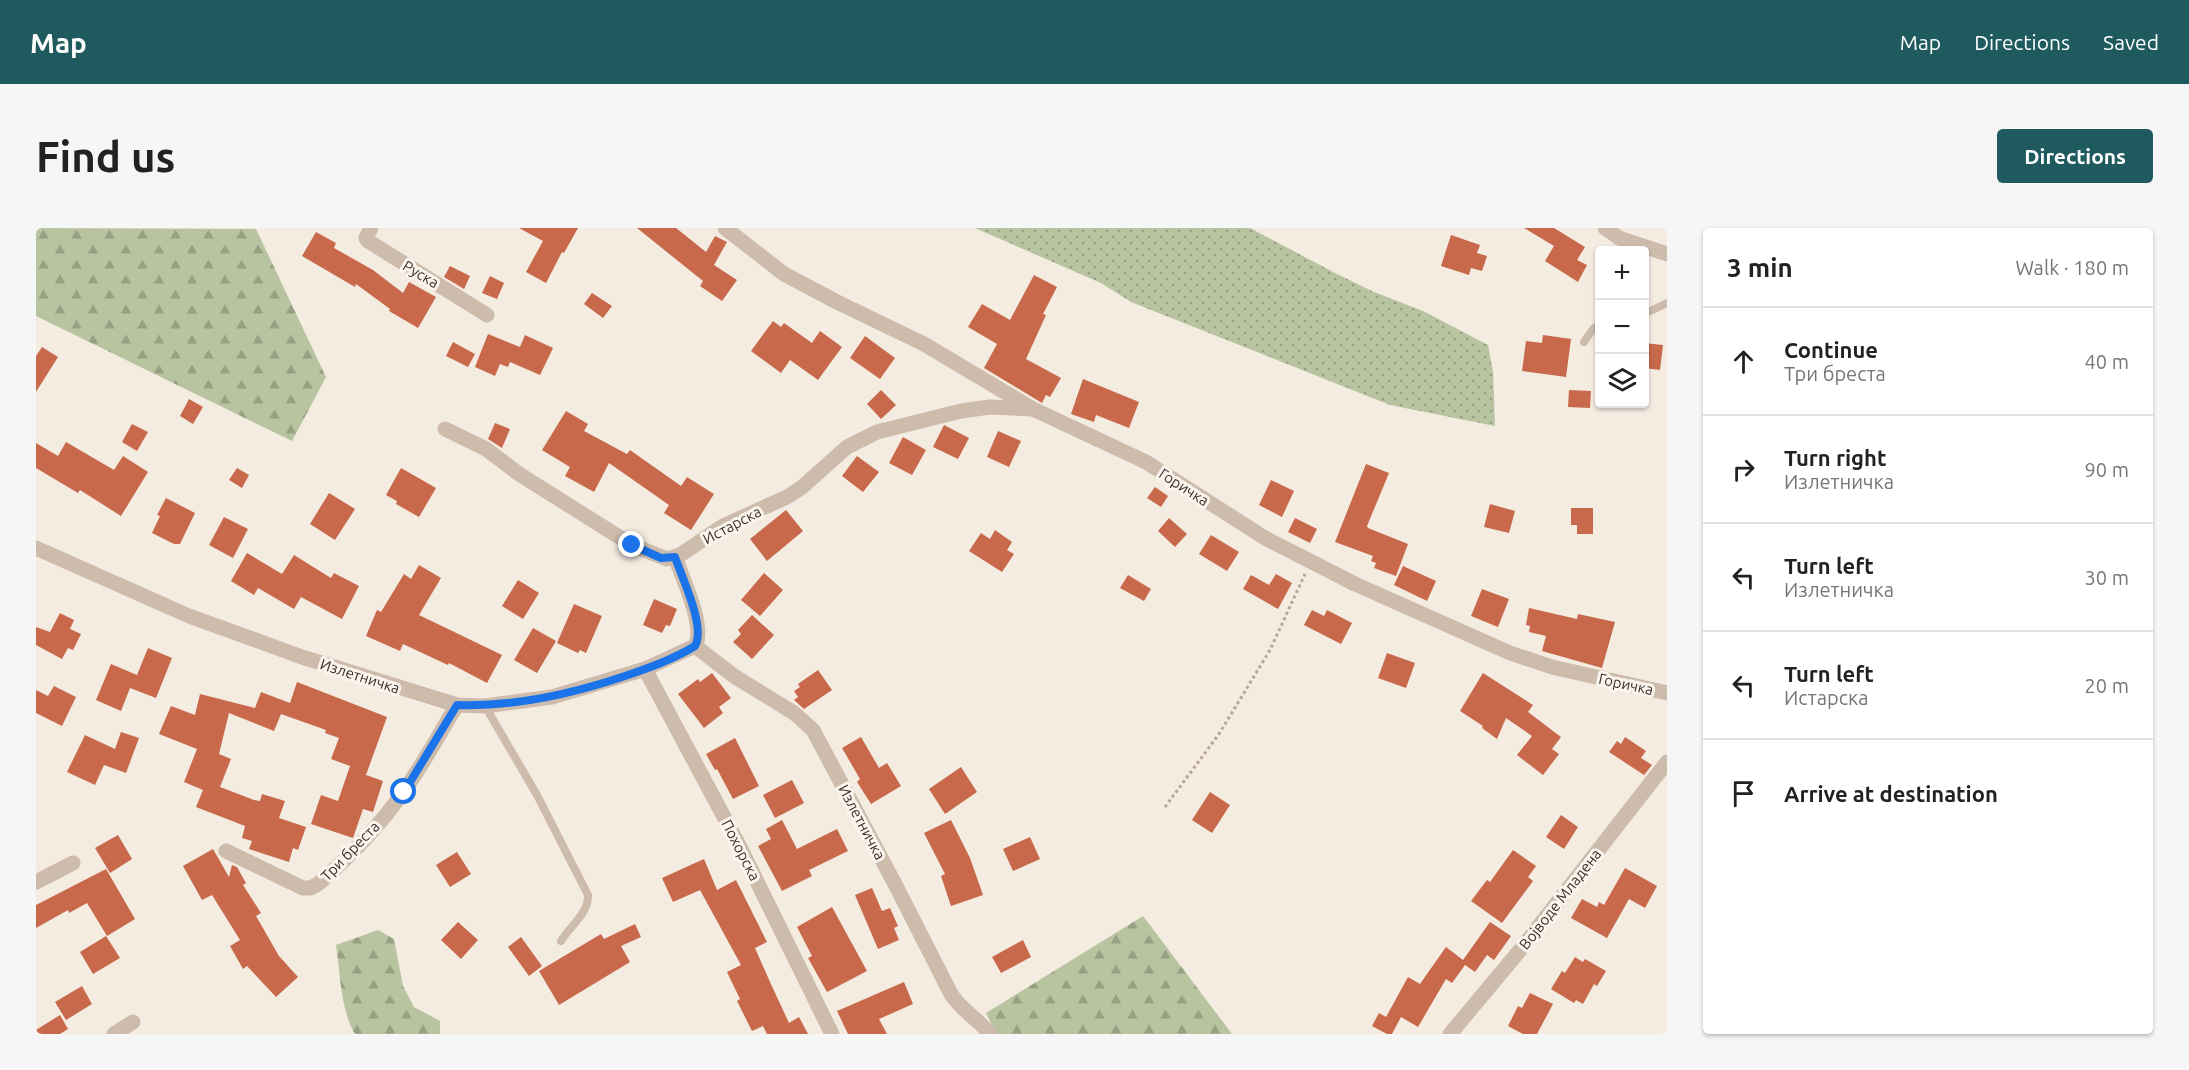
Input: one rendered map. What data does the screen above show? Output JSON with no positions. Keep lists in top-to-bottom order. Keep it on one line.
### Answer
{"streets":{"street":["Руска","Горичка","Истарска","Излетничка","Похорска","Три бреста","Војводе Младена"]},"crossings":[["Горичка","Истарска"],["Излетничка","Похорска"],["Излетничка","Три бреста"]],"page":{"header":"Map","nav":["Map","Directions","Saved"],"buttons":"Directions","title":"Find us","heading":["3 min","Walk · 180 m"],"map_buttons":["+","−"],"list":[["Continue","Три бреста","40 m"],["Turn right","Излетничка","90 m"],["Turn left","Излетничка","30 m"],["Turn left","Истарска","20 m"],"Arrive at destination"]}}
